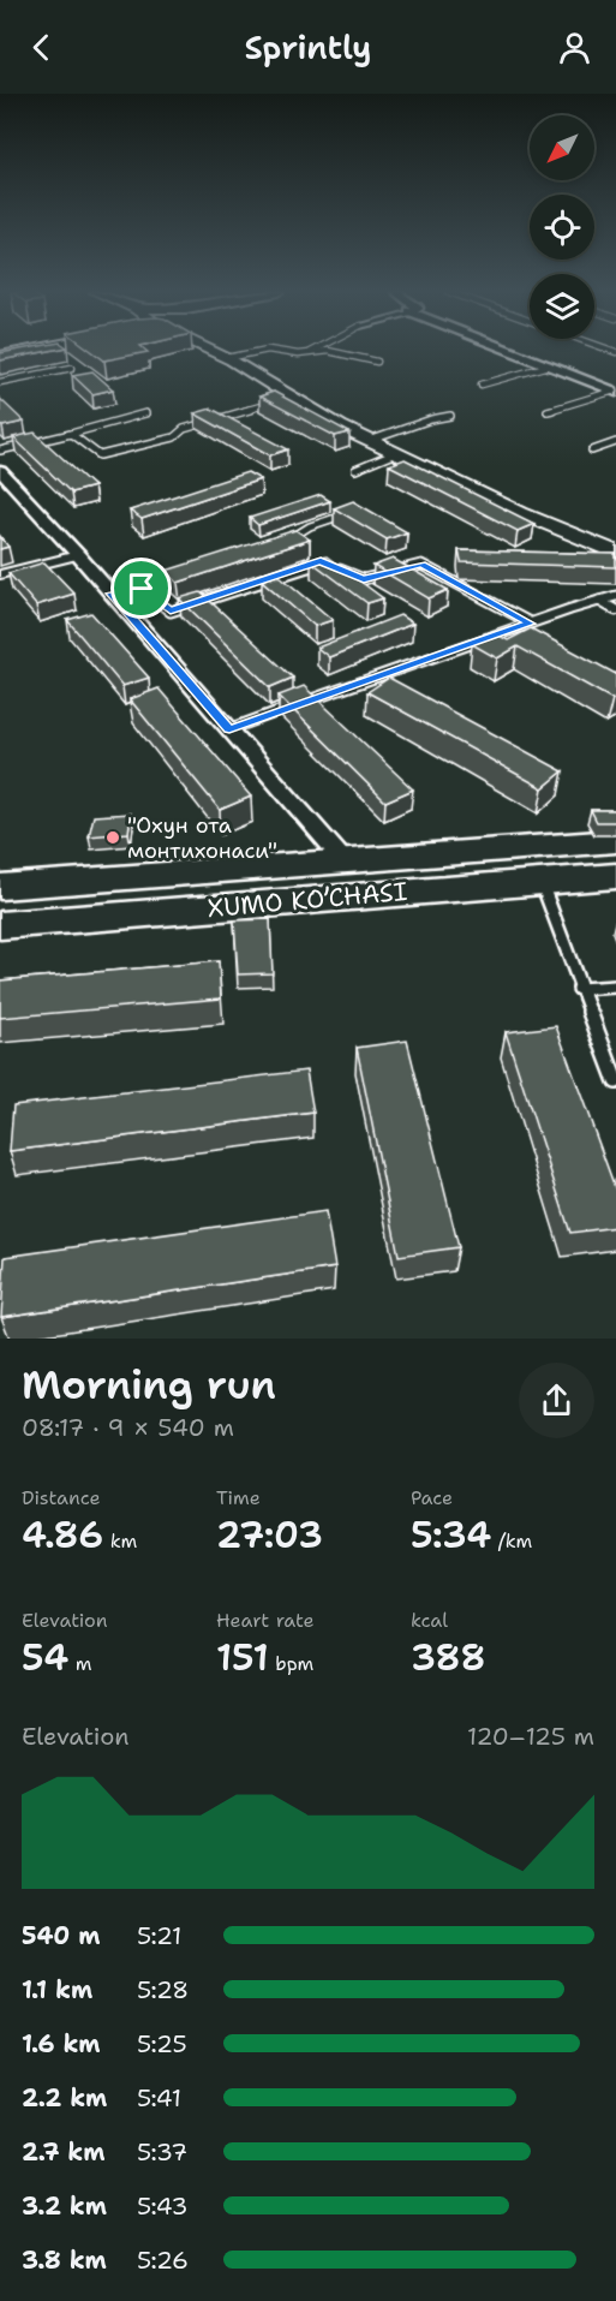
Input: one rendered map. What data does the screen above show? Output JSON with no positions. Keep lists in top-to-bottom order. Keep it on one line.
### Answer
{"streets":{"main road":["XUMO KO’CHASI"]},"places":["\"Охун ота монтихонаси\""],"north":"bottom left","page":{"header":"Sprintly","heading":["Morning run","08:17 · 9 × 540 m"],"stats":[["Distance","4.86 km"],["Time","27:03"],["Pace","5:34 /km"],["Elevation","54 m"],["Heart rate","151 bpm"],["kcal","388"]],"chart":["Elevation","120–125 m"],"list":[{"name":"540 m","note":"5:21"},{"name":"1.1 km","note":"5:28"},{"name":"1.6 km","note":"5:25"},{"name":"2.2 km","note":"5:41"},{"name":"2.7 km","note":"5:37"},{"name":"3.2 km","note":"5:43"},{"name":"3.8 km","note":"5:26"}]}}
